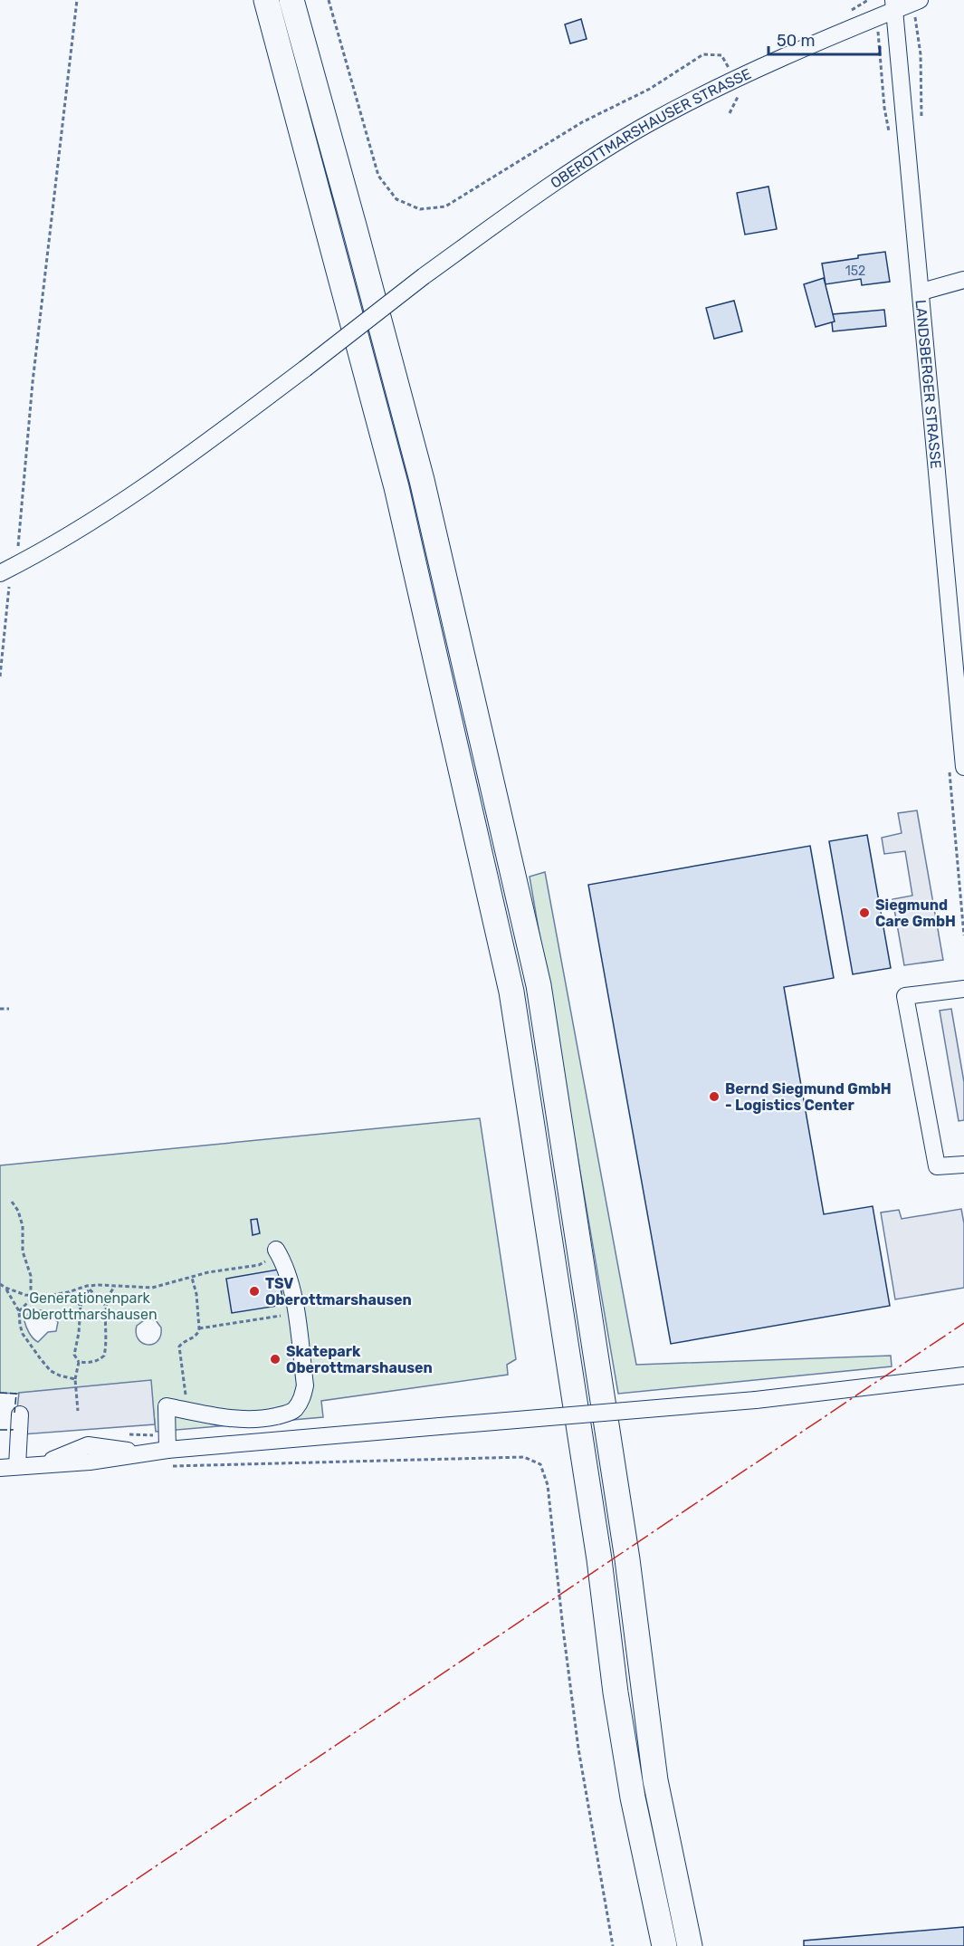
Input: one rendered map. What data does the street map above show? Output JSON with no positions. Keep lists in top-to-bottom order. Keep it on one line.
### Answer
{"streets":{"street":["OBEROTTMARSHAUSER STRASSE","LANDSBERGER STRASSE"]},"crossings":[["OBEROTTMARSHAUSER STRASSE","LANDSBERGER STRASSE"]],"parks":["Generationenpark Oberottmarshausen"],"places":["Siegmund Care GmbH","Bernd Siegmund GmbH - Logistics Center","TSV Oberottmarshausen","Skatepark Oberottmarshausen"],"house_numbers":["152"],"scale_bar":"50 m"}
